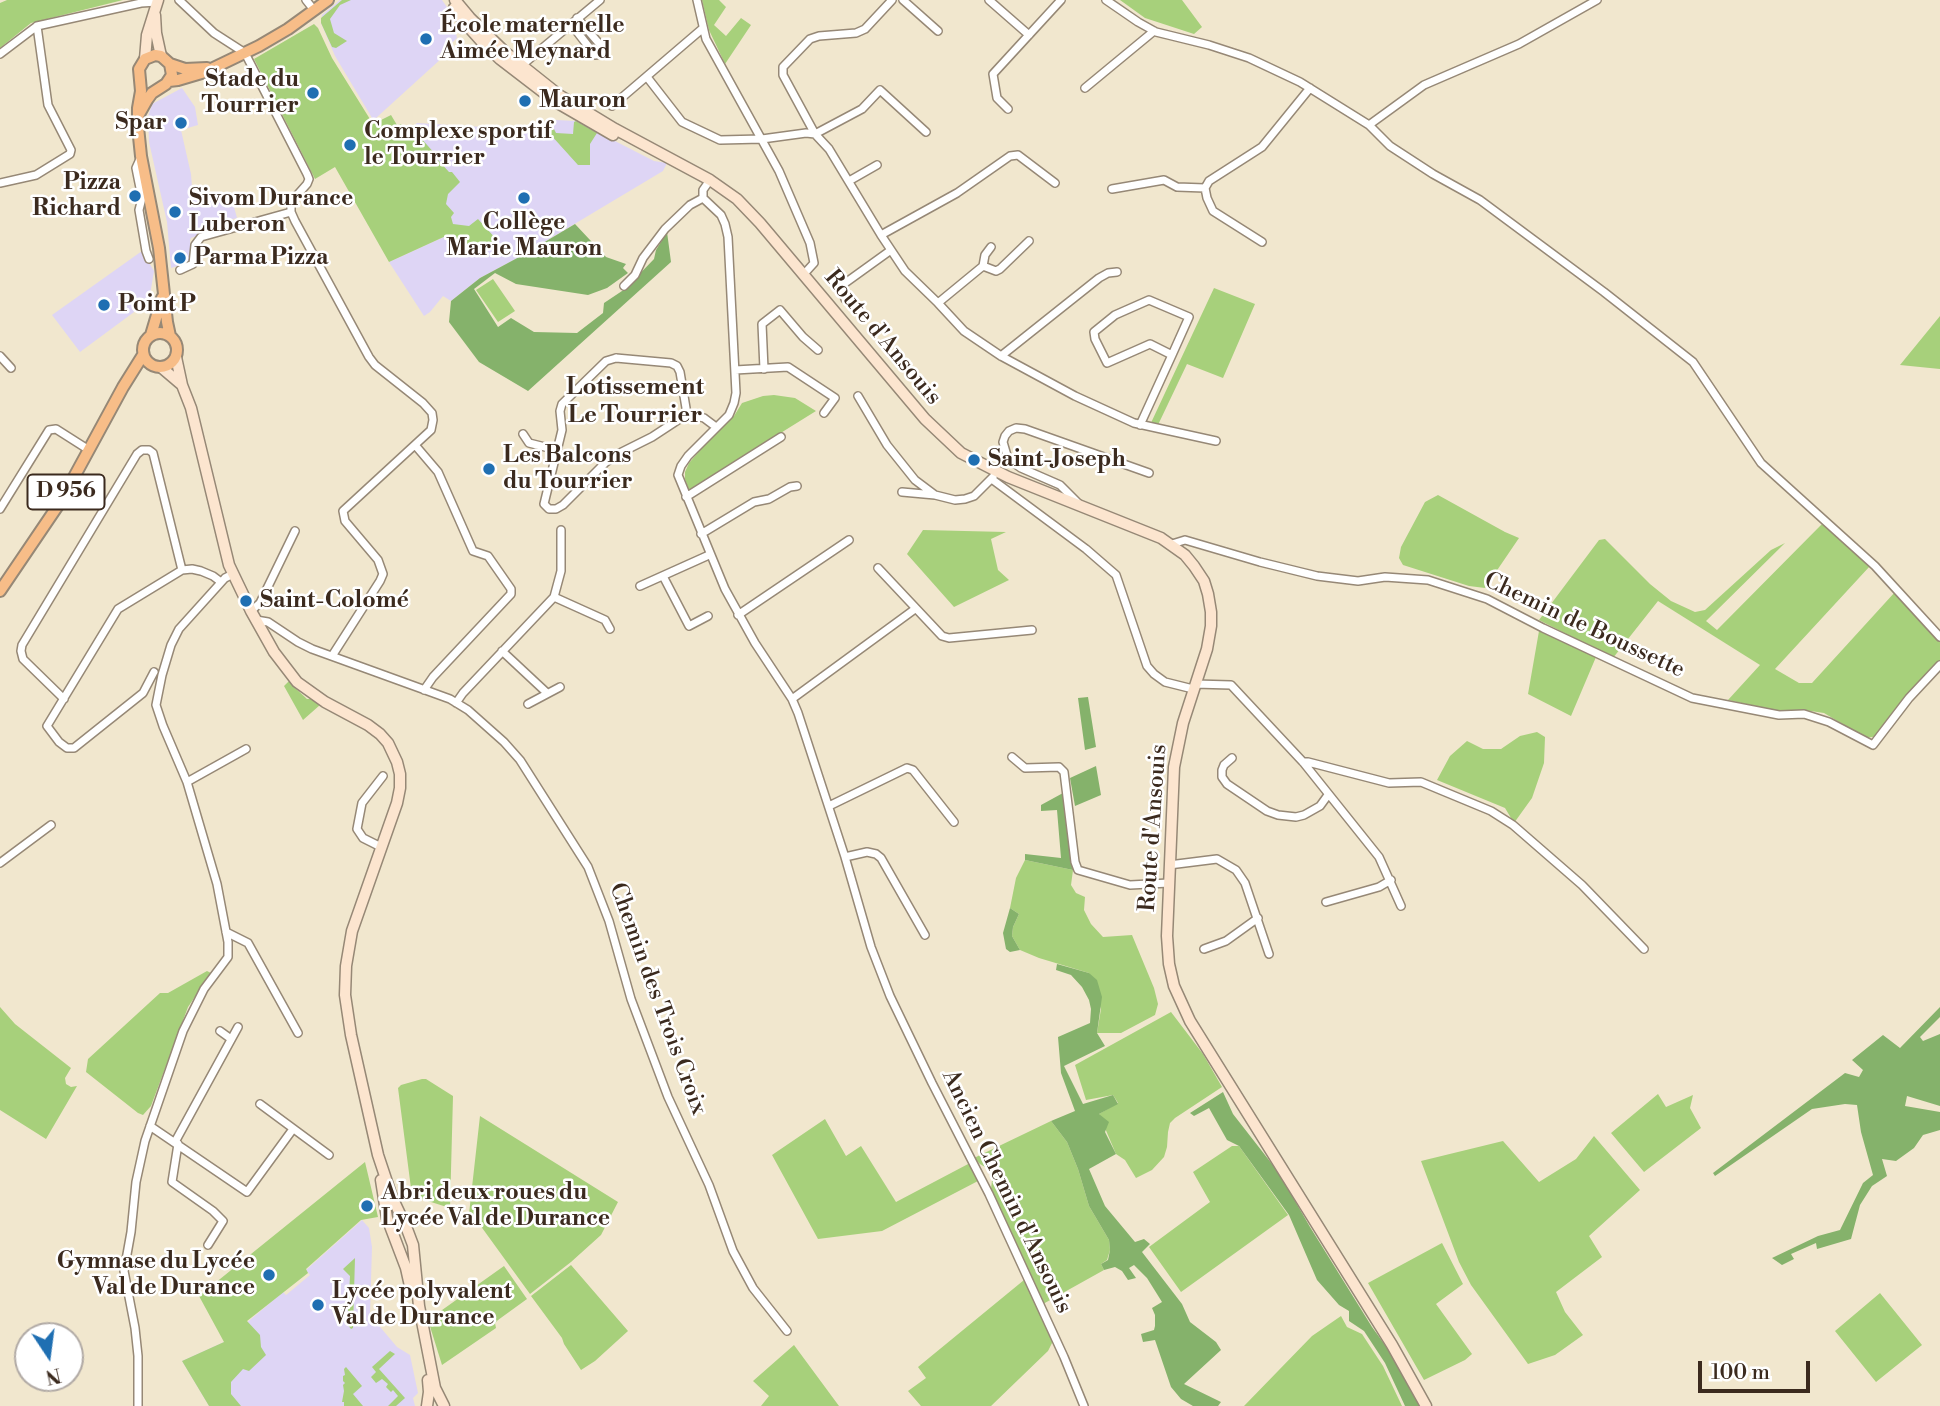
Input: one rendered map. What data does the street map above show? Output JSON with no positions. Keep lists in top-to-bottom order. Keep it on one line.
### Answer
{"streets":{"main road":["D 956"],"street":["Route d'Ansouis","Chemin de Boussette","Chemin des Trois Croix","Ancien Chemin d'Ansouis"]},"crossings":[["Route d'Ansouis","Chemin de Boussette"]],"districts":["Lotissement Le Tourrier"],"places":["École maternelle Aimée Meynard","Stade du Tourrier","Mauron","Spar","Complexe sportif le Tourrier","Pizza Richard","Collège Marie Mauron","Sivom Durance Luberon","Parma Pizza","Point P","Saint-Joseph","Les Balcons du Tourrier","Saint-Colomé","Abri deux roues du Lycée Val de Durance","Gymnase du Lycée Val de Durance","Lycée polyvalent Val de Durance"],"scale_bar":"100 m","north":"bottom"}
